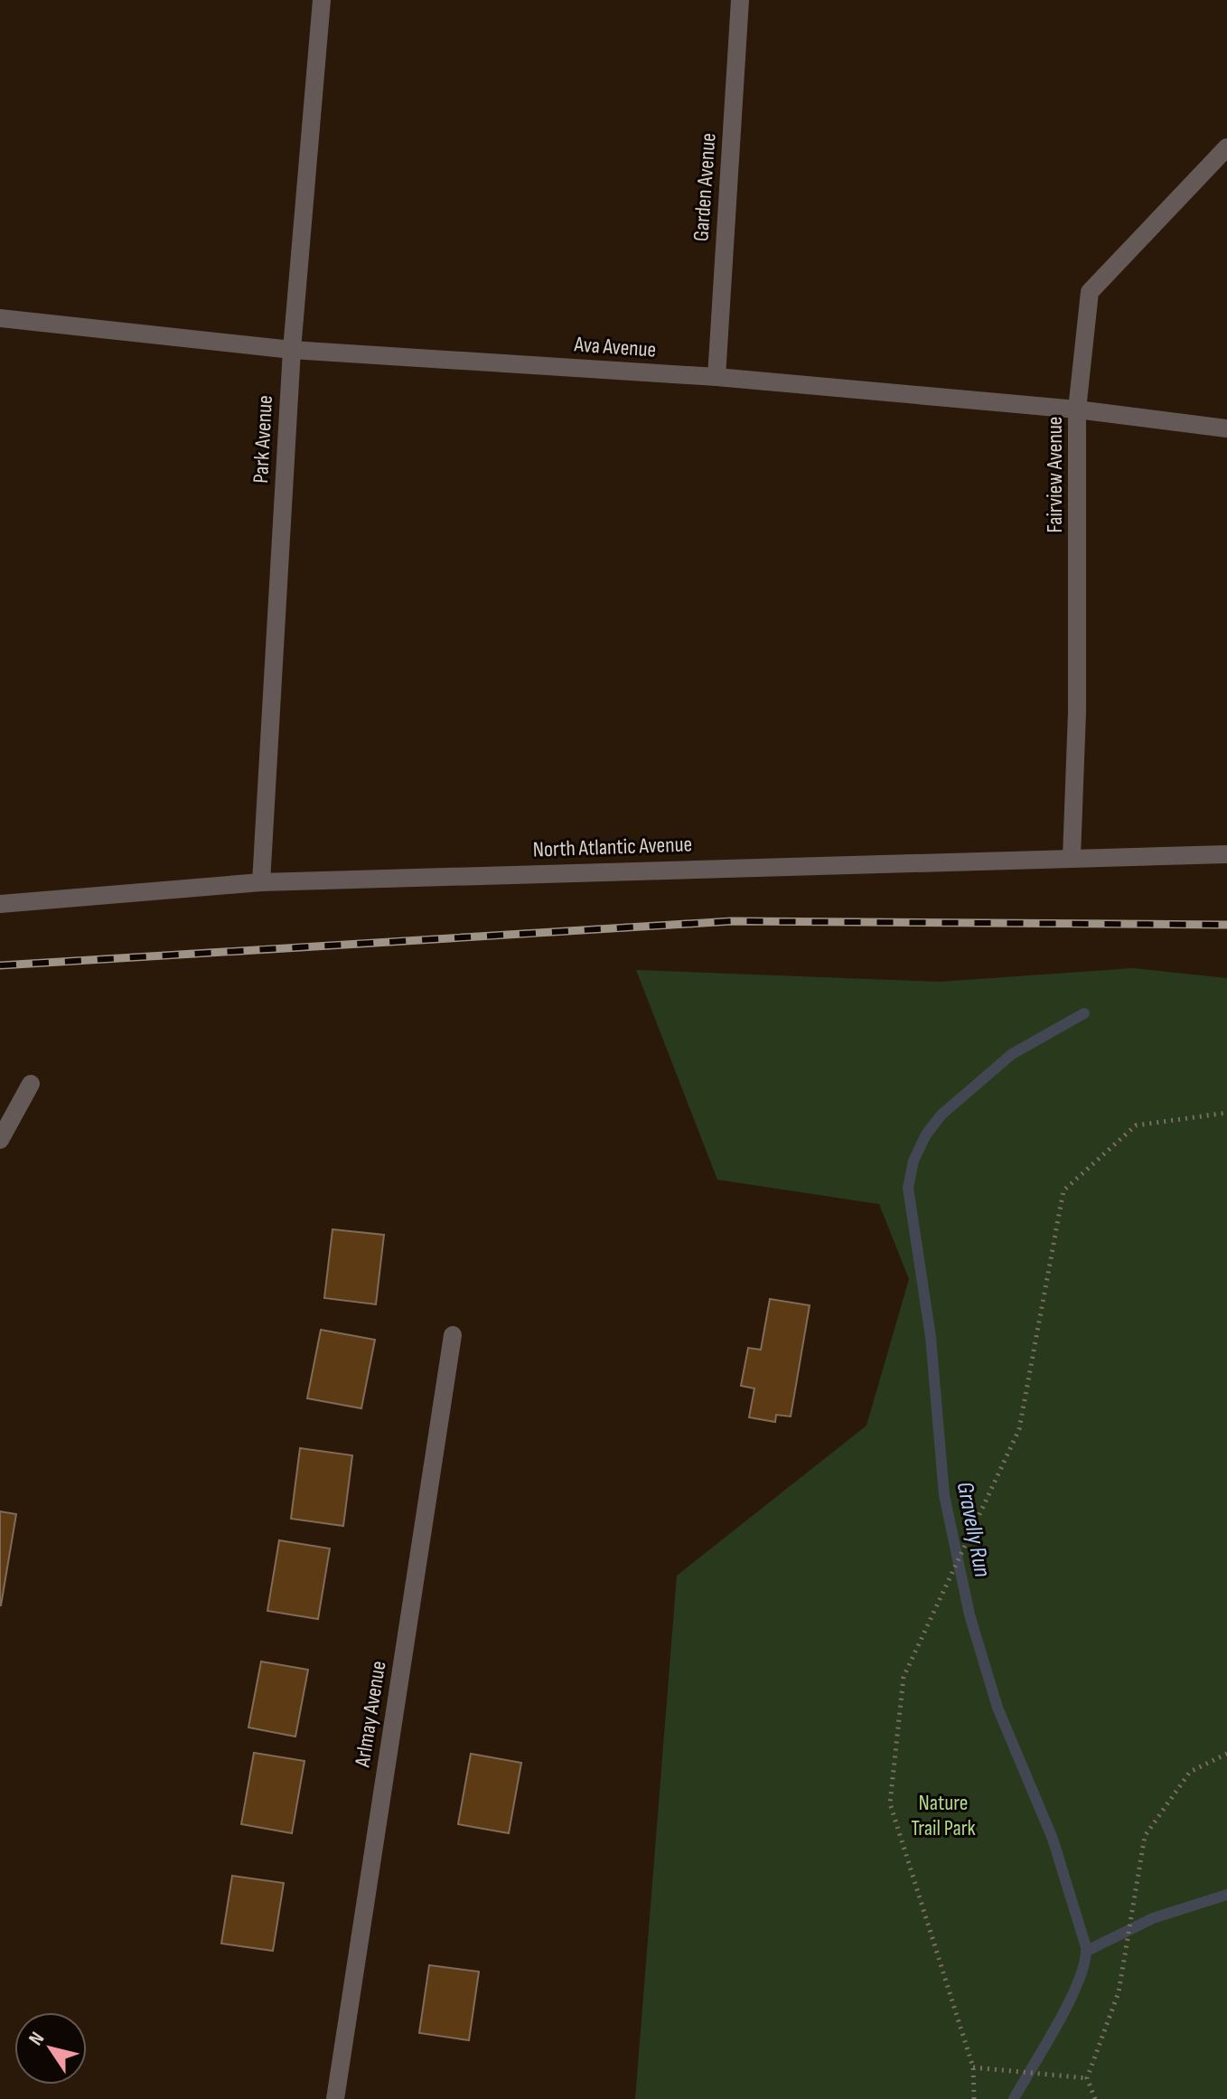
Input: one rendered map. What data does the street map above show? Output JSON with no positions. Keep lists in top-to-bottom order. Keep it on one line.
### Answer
{"streets":{"street":["Garden Avenue","Ava Avenue","Park Avenue","Fairview Avenue","North Atlantic Avenue","Arlmay Avenue"]},"crossings":[["Garden Avenue","Ava Avenue"],["Ava Avenue","Park Avenue"],["Ava Avenue","Fairview Avenue"],["Park Avenue","North Atlantic Avenue"],["Fairview Avenue","North Atlantic Avenue"]],"water":["Gravelly Run"],"parks":["Nature Trail Park"],"north":"top left"}
